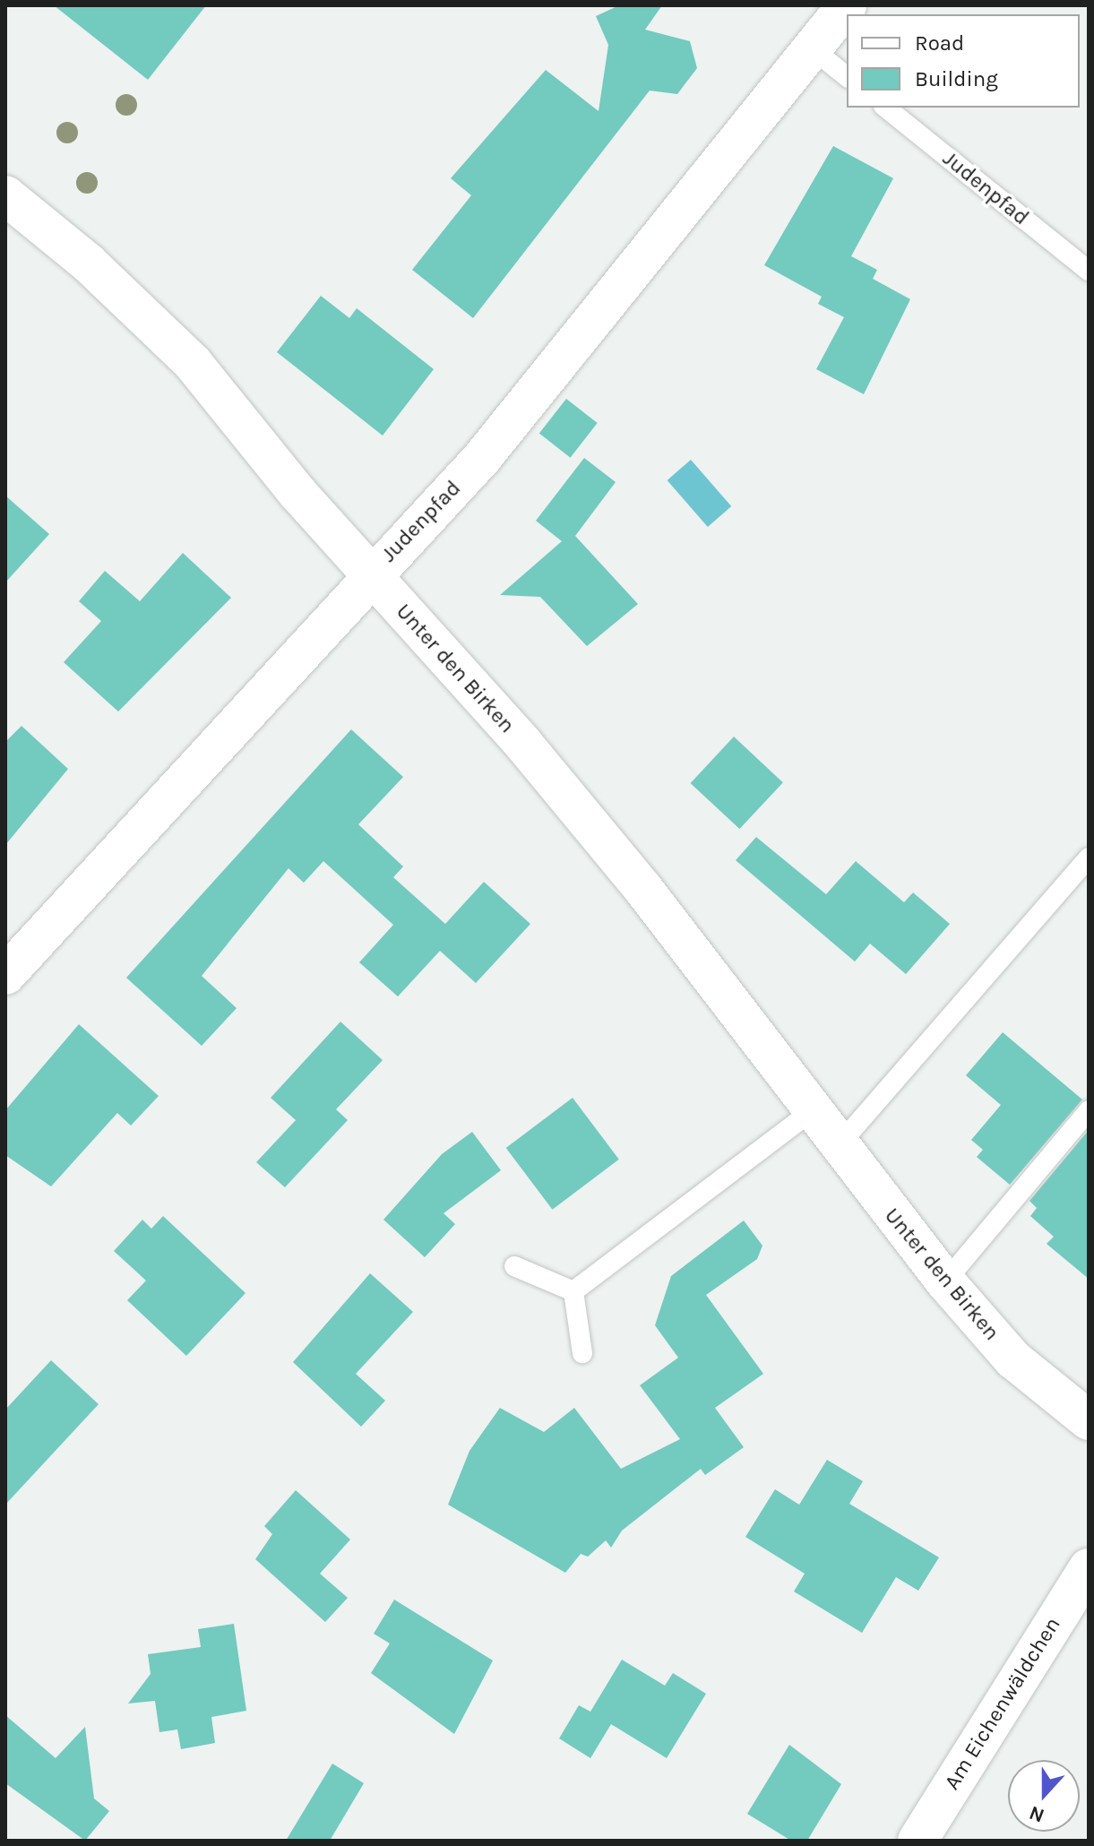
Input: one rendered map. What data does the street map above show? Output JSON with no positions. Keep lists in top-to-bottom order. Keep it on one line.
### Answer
{"streets":{"street":["Judenpfad","Unter den Birken","Am Eichenwäldchen"]},"crossings":[["Judenpfad","Unter den Birken"]],"legend":["Road","Building"],"north":"bottom"}
